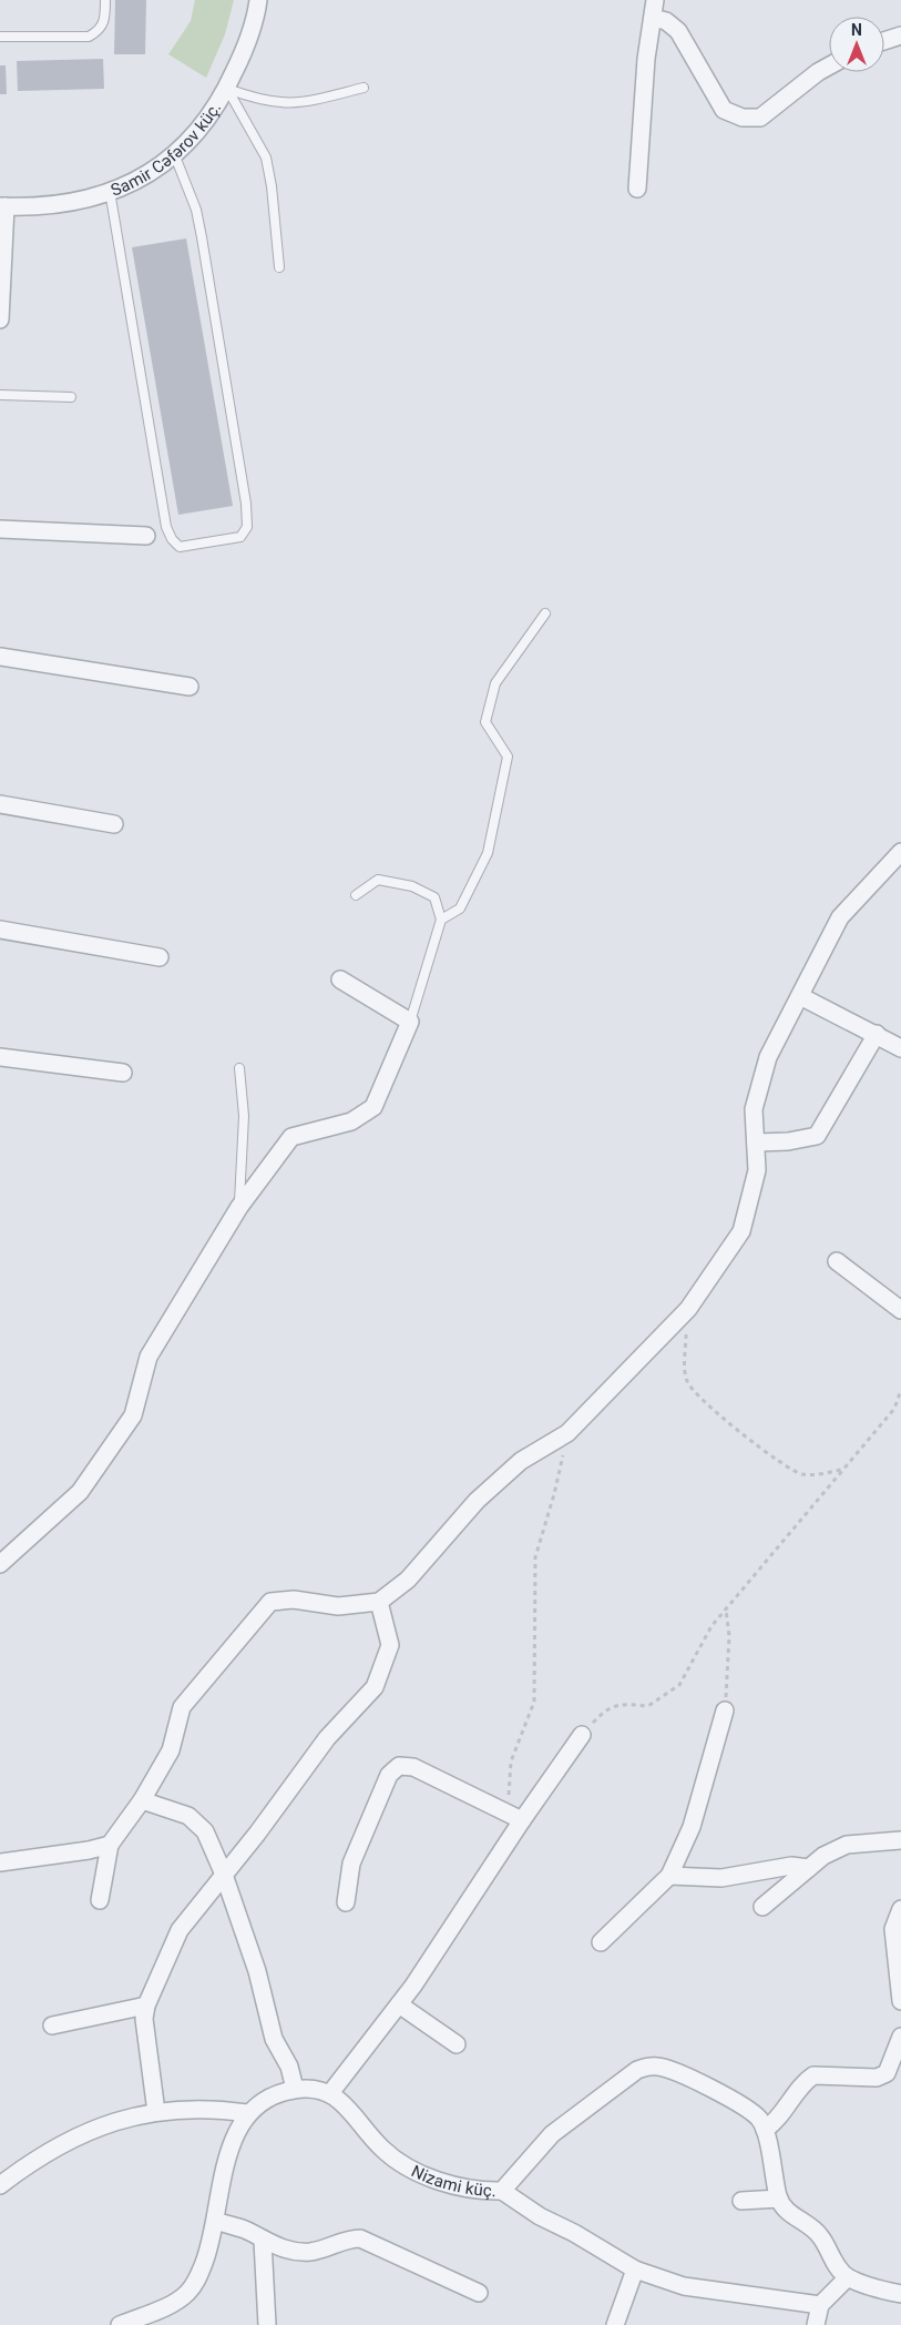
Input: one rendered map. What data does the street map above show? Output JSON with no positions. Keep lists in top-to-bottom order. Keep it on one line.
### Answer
{"streets":{"street":["Samir Cəfərov küç.","Nizami küç."]},"north":"top"}
